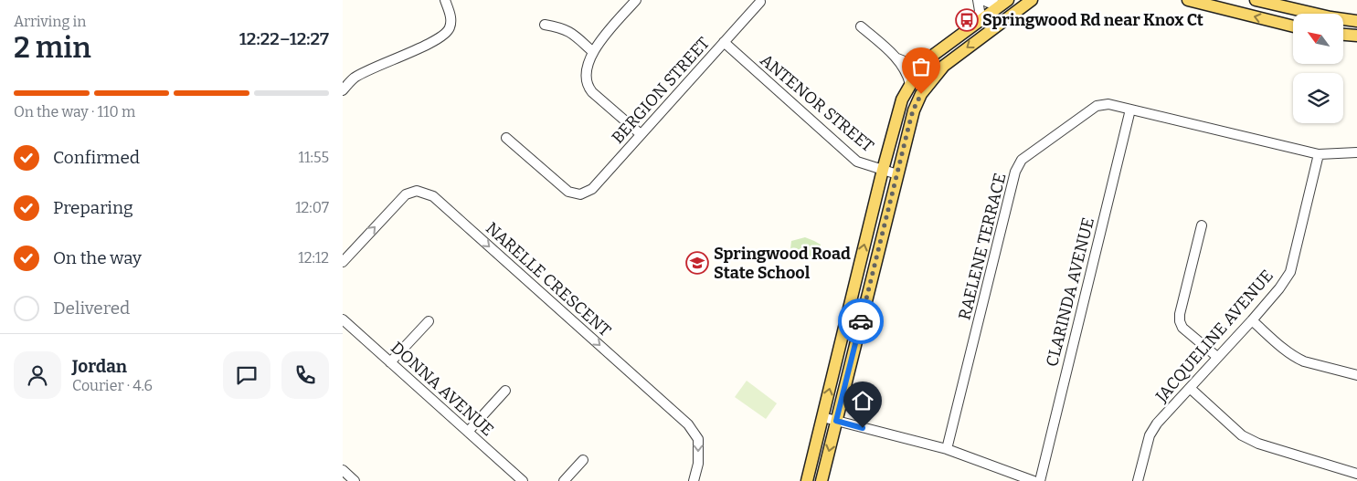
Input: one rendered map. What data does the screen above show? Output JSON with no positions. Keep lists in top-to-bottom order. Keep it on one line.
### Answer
{"streets":{"street":["BERGION STREET","ANTENOR STREET","RAELENE TERRACE","NARELLE CRESCENT","CLARINDA AVENUE","JACQUELINE AVENUE","DONNA AVENUE"]},"crossings":[["BERGION STREET","ANTENOR STREET"],["RAELENE TERRACE","CLARINDA AVENUE"],["RAELENE TERRACE","JACQUELINE AVENUE"]],"places":{"bus stop":["Springwood Rd near Knox Ct"],"school or university":["Springwood Road State School"]},"north":"top left","page":{"heading":["2 min","Arriving in","12:22–12:27"],"panel":["Jordan","Courier · 4.6"],"bar":"On the way · 110 m","list":[["Confirmed","11:55"],["Preparing","12:07"],["On the way","12:12"],"Delivered"]}}
